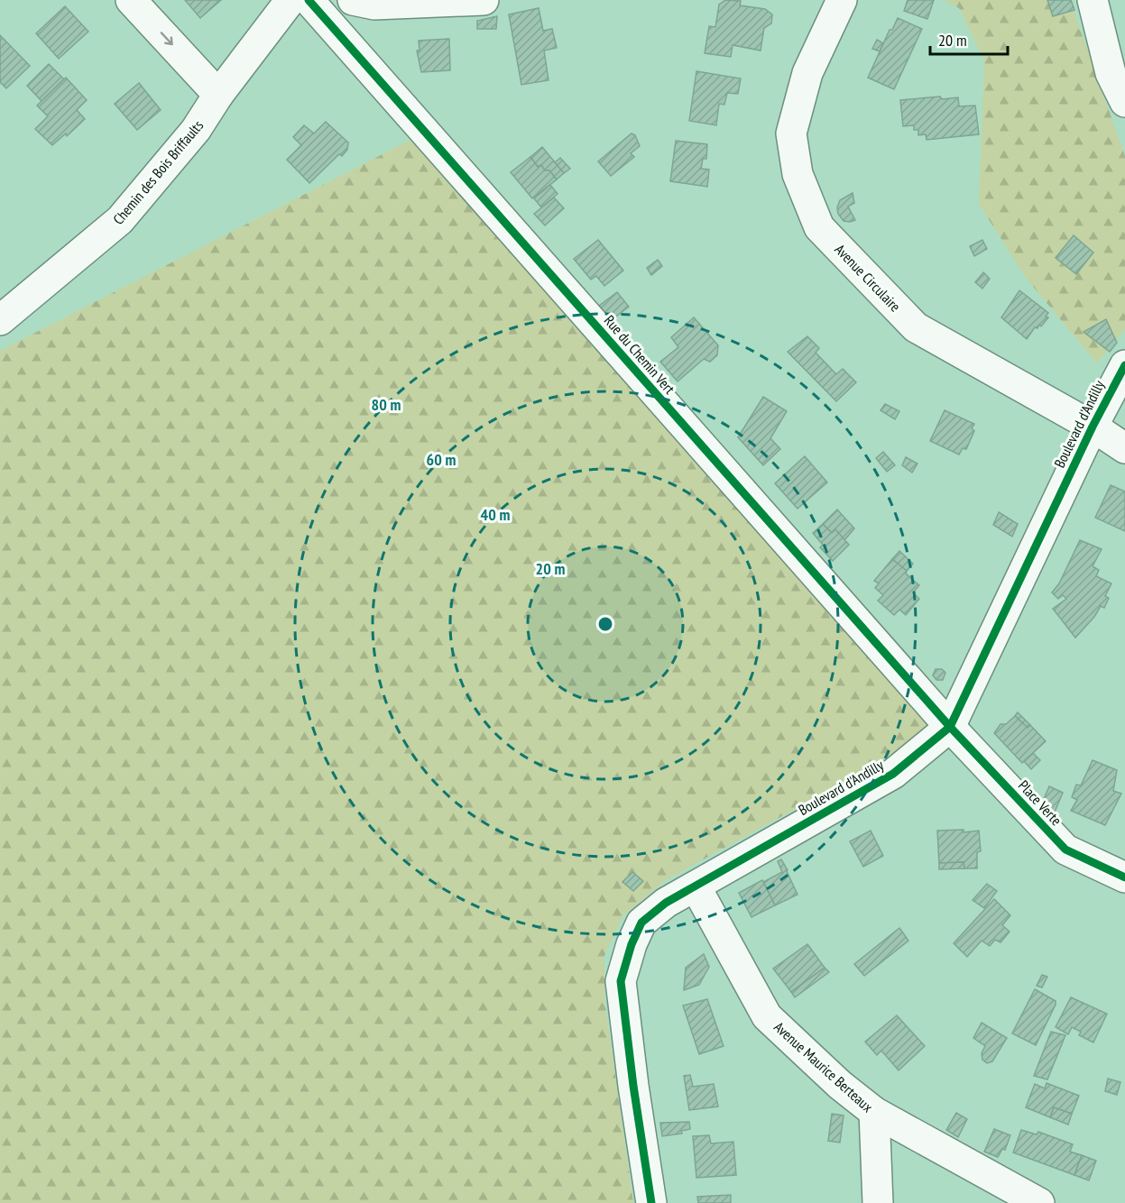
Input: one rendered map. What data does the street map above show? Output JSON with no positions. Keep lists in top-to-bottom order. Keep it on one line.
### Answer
{"streets":{"street":["Chemin des Bois Briffaults","Avenue Circulaire","Rue du Chemin Vert","Boulevard d'Andilly","Place Verte","Avenue Maurice Berteaux"]},"crossings":[["Avenue Circulaire","Boulevard d'Andilly"],["Rue du Chemin Vert","Boulevard d'Andilly"],["Rue du Chemin Vert","Place Verte"],["Boulevard d'Andilly","Place Verte"],["Boulevard d'Andilly","Avenue Maurice Berteaux"]],"scale_bar":"20 m","rings":["80 m","60 m","40 m","20 m"]}
